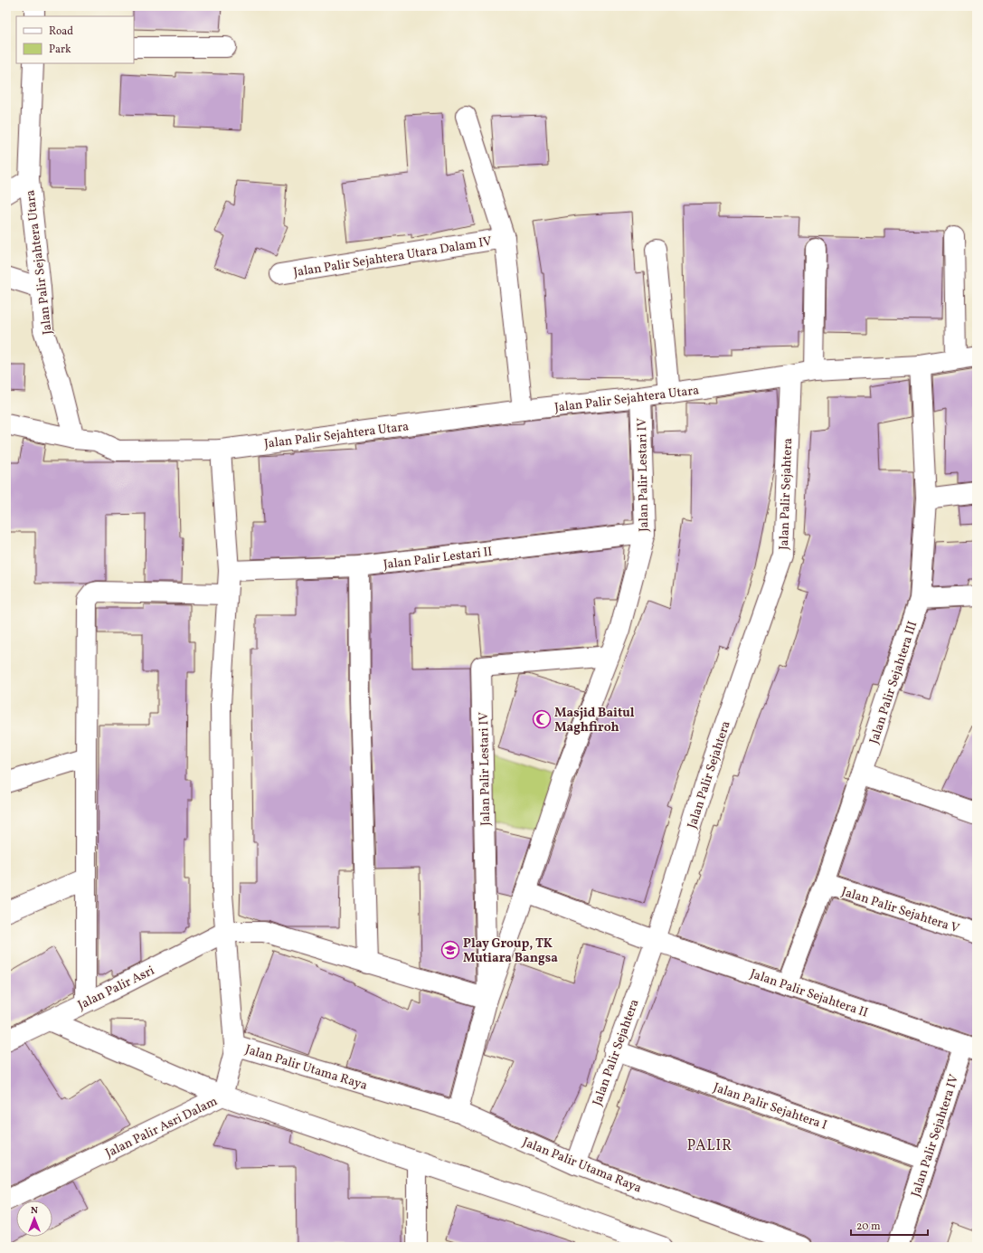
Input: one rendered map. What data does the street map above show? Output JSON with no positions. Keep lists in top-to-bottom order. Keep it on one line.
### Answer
{"streets":{"street":["Jalan Palir Sejahtera Utara Dalam IV","Jalan Palir Sejahtera Utara","Jalan Palir Lestari IV","Jalan Palir Sejahtera","Jalan Palir Lestari II","Jalan Palir Sejahtera III","Jalan Palir Sejahtera V","Jalan Palir Asri","Jalan Palir Sejahtera II","Jalan Palir Utama Raya","Jalan Palir Sejahtera I","Jalan Palir Asri Dalam","Jalan Palir Sejahtera IV"]},"crossings":[["Jalan Palir Sejahtera Utara Dalam IV","Jalan Palir Sejahtera Utara"],["Jalan Palir Sejahtera Utara","Jalan Palir Lestari IV"],["Jalan Palir Sejahtera Utara","Jalan Palir Sejahtera"],["Jalan Palir Sejahtera Utara","Jalan Palir Sejahtera III"],["Jalan Palir Lestari IV","Jalan Palir Lestari II"],["Jalan Palir Lestari IV","Jalan Palir Sejahtera II"],["Jalan Palir Lestari IV","Jalan Palir Utama Raya"],["Jalan Palir Sejahtera","Jalan Palir Sejahtera II"],["Jalan Palir Sejahtera","Jalan Palir Utama Raya"],["Jalan Palir Sejahtera","Jalan Palir Sejahtera I"],["Jalan Palir Sejahtera III","Jalan Palir Sejahtera V"],["Jalan Palir Sejahtera III","Jalan Palir Sejahtera II"],["Jalan Palir Asri","Jalan Palir Asri Dalam"],["Jalan Palir Sejahtera II","Jalan Palir Sejahtera IV"],["Jalan Palir Utama Raya","Jalan Palir Asri Dalam"],["Jalan Palir Sejahtera I","Jalan Palir Sejahtera IV"]],"districts":["PALIR"],"places":{"mosque":["Masjid Baitul Maghfiroh"],"school or university":["Play Group, TK Mutiara Bangsa"]},"legend":["Road","Park"],"scale_bar":"20 m","north":"top"}
